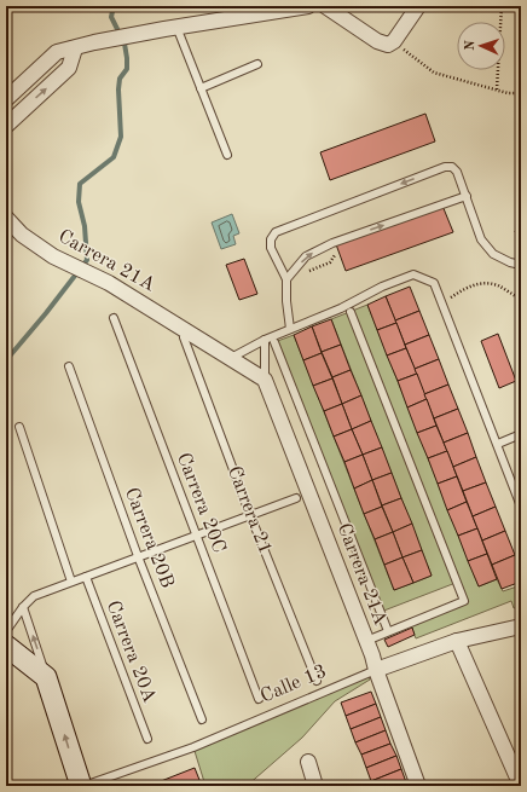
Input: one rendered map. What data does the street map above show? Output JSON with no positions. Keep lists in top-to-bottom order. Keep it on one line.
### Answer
{"streets":{"street":["Carrera 21A","Calle 13"],"lane":["Carrera 20C","Carrera 21","Carrera 20B","Carrera 20A"]},"crossings":[["Carrera 21A","Calle 13"]],"north":"left"}
